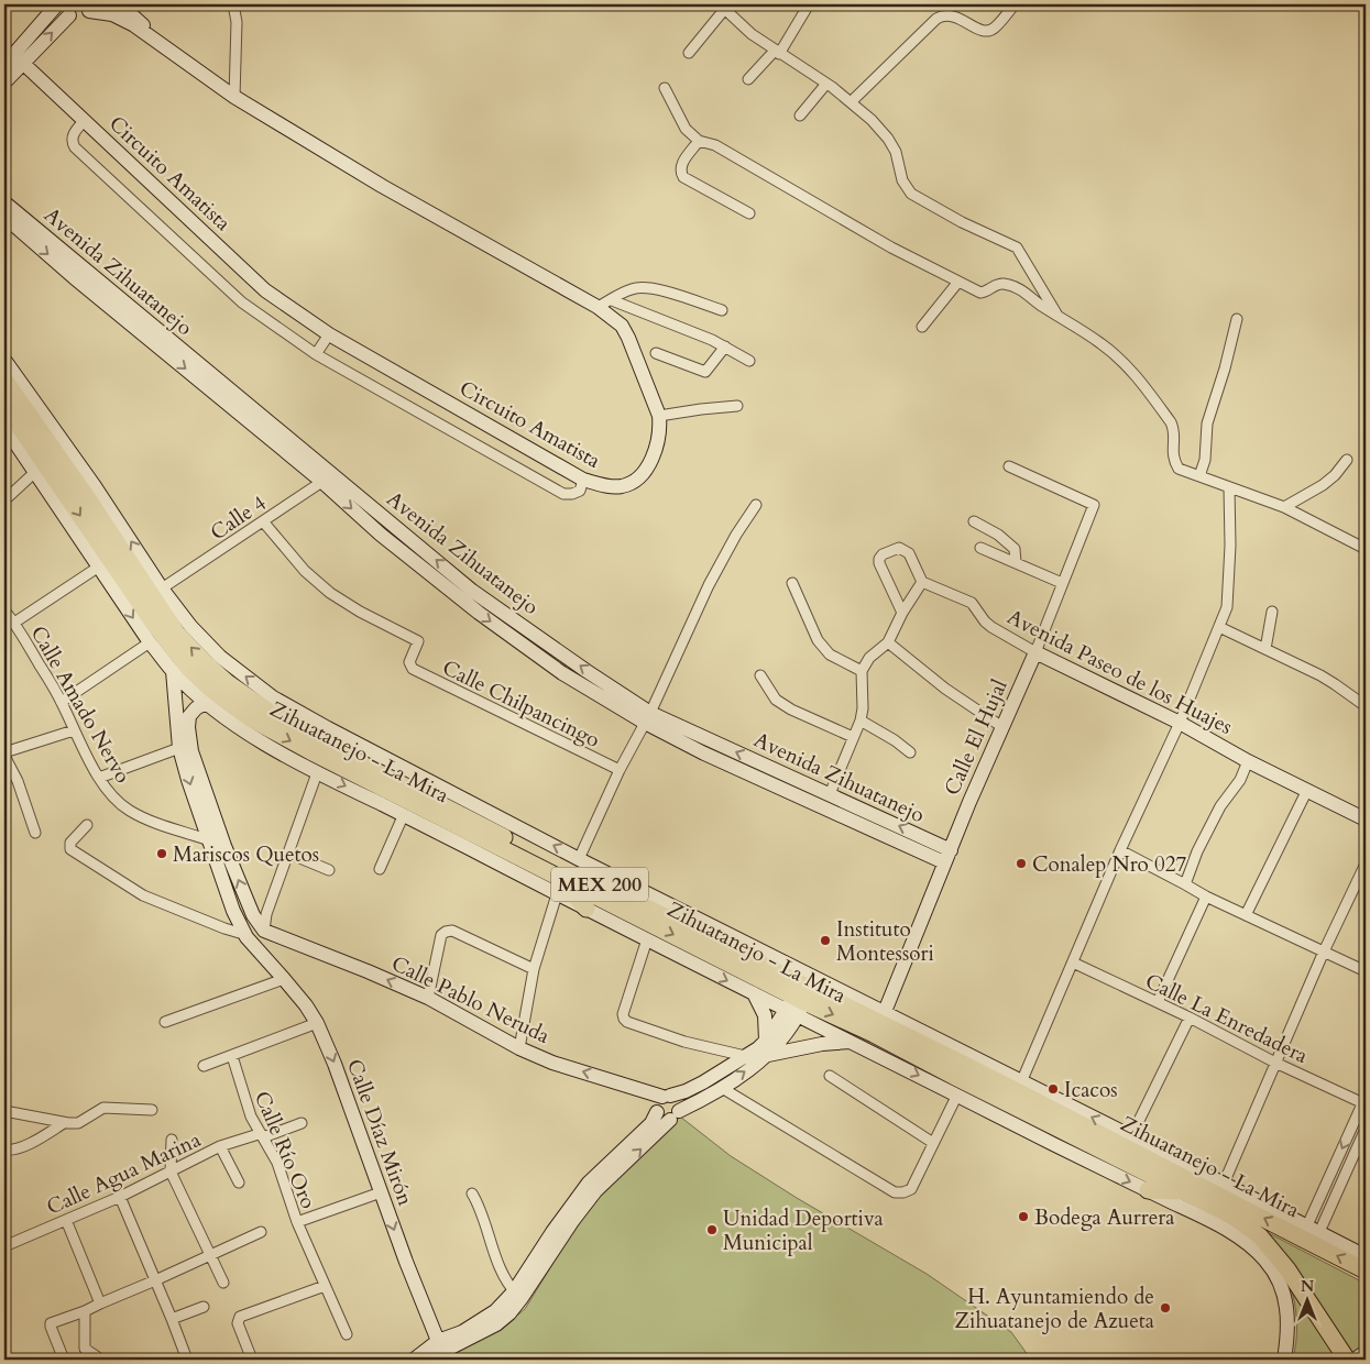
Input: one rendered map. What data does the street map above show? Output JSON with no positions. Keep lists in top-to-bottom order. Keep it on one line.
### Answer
{"streets":{"highway":["Zihuatanejo - La Mira","MEX 200"],"street":["Circuito Amatista","Avenida Zihuatanejo","Calle 4","Avenida Paseo de los Huajes","Calle Chilpancingo","Calle Amado Nervo","Calle El Hujal","Calle Pablo Neruda","Calle La Enredadera","Calle Díaz Mirón","Calle Río Oro","Calle Agua Marina"]},"crossings":[["Avenida Zihuatanejo","Calle 4"],["Avenida Zihuatanejo","Calle El Hujal"],["Calle 4","Calle Chilpancingo"],["Avenida Paseo de los Huajes","Calle El Hujal"],["Calle Amado Nervo","Calle Díaz Mirón"],["Calle El Hujal","Zihuatanejo - La Mira"],["Calle Río Oro","Calle Agua Marina"]],"one_way":["Calle Pablo Neruda","Calle Díaz Mirón"],"places":["Mariscos Quetos","Conalep Nro 027","Instituto Montessori","Icacos","Bodega Aurrera","Unidad Deportiva Municipal","H. Ayuntamiendo de Zihuatanejo de Azueta"],"north":"top"}
